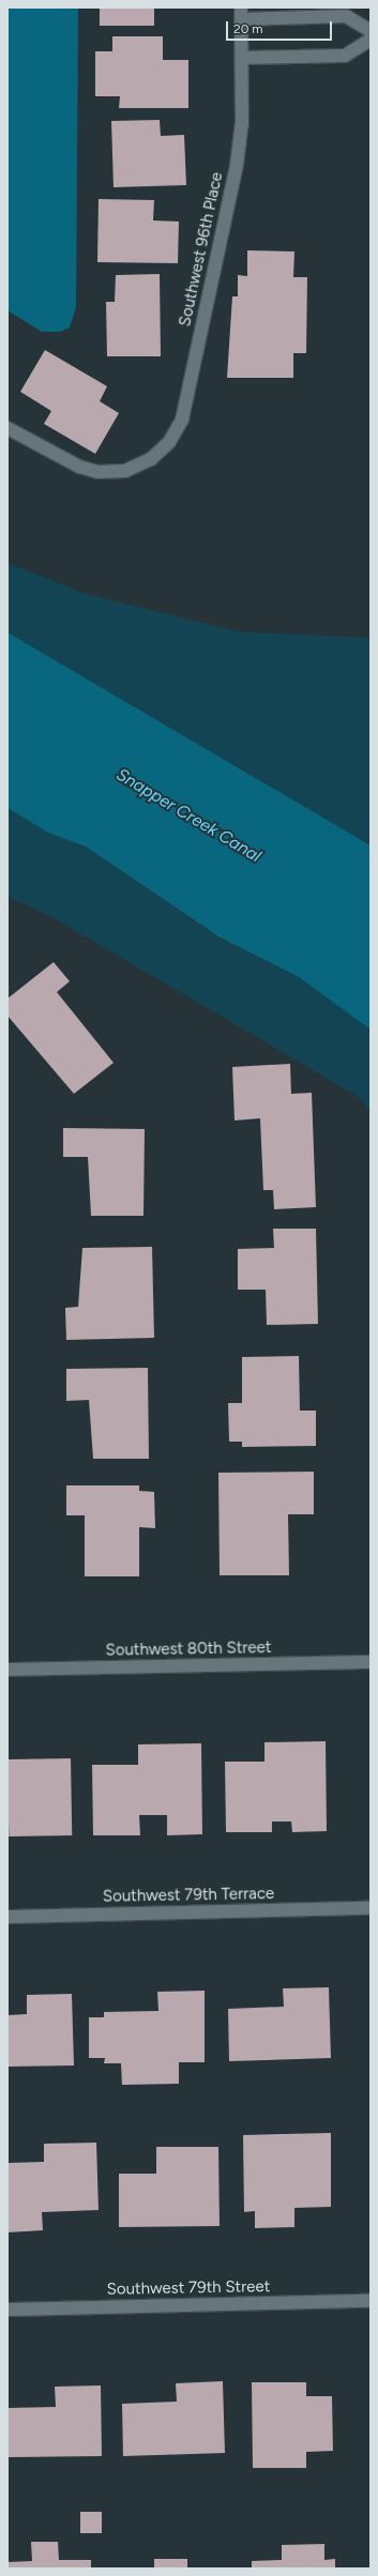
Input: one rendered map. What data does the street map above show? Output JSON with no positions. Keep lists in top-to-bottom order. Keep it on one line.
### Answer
{"streets":{"street":["Southwest 96th Place","Southwest 80th Street","Southwest 79th Terrace","Southwest 79th Street"]},"water":["Snapper Creek Canal"],"scale_bar":"20 m"}
